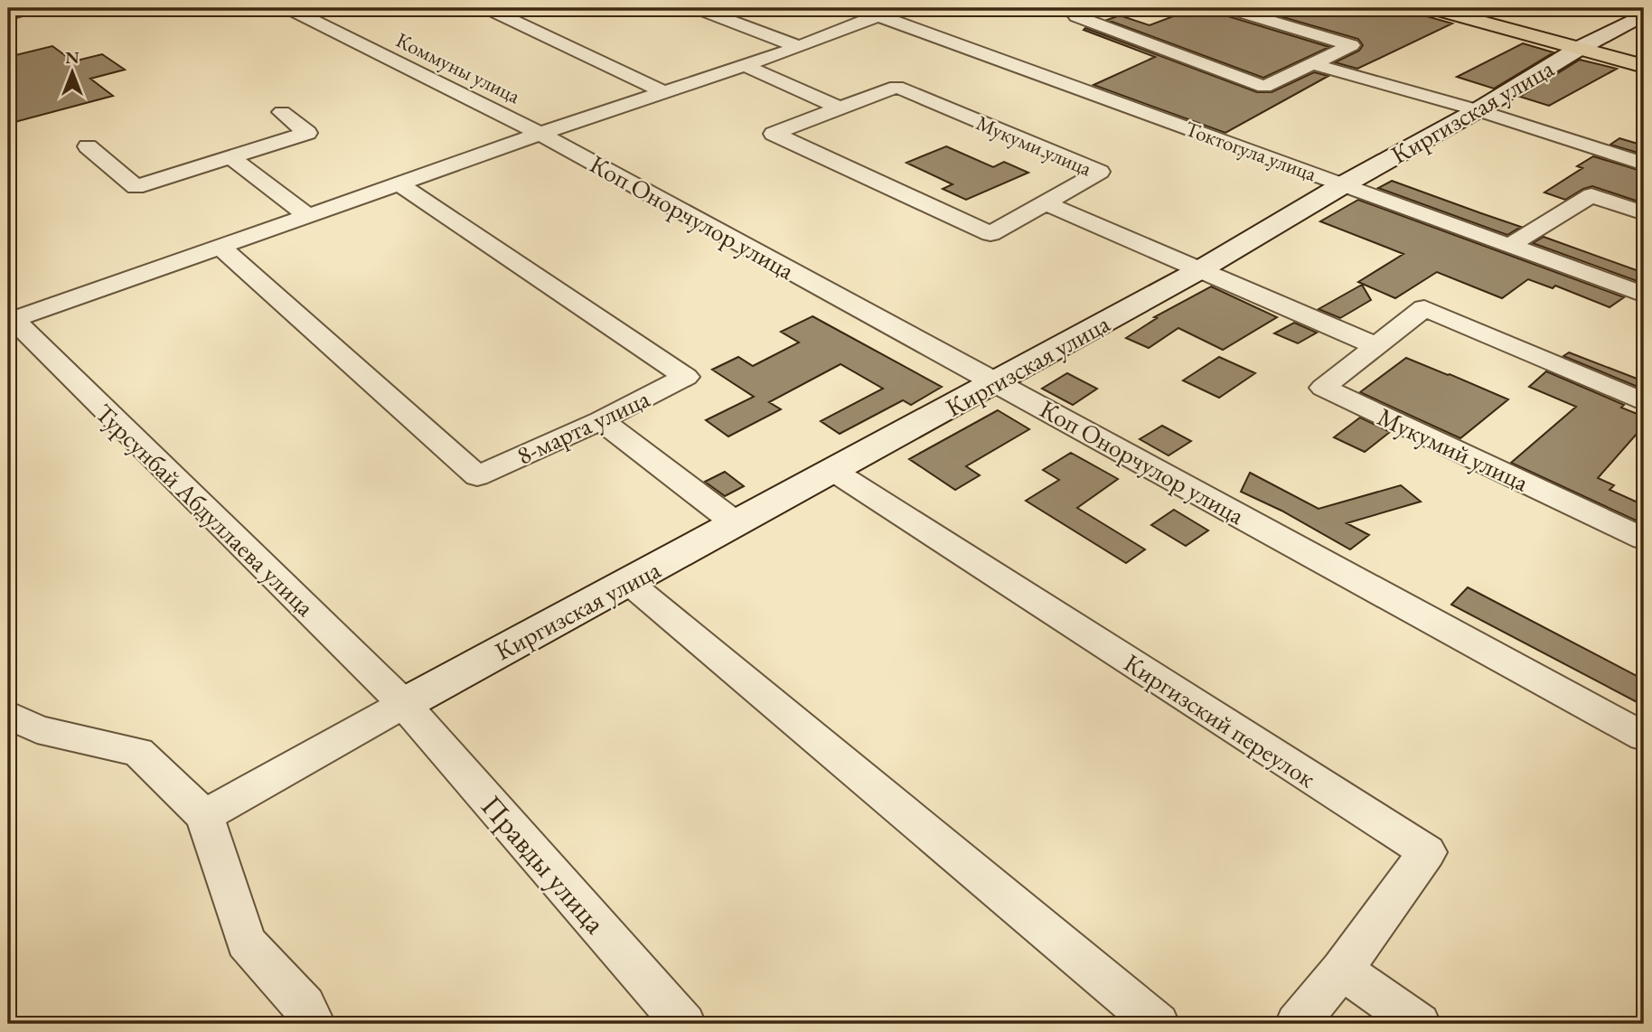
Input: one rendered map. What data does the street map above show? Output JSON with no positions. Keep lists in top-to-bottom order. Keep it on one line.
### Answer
{"streets":{"street":["Коммуны улица","Киргизская улица","Мукуми улица","Токтогула улица","Коп Онорчулор улица","8-марта улица","Мукумий улица","Турсунбай Абдуллаева улица","Киргизский переулок","Правды улица"]},"crossings":[["Коммуны улица","Коп Онорчулор улица"],["Киргизская улица","Токтогула улица"],["Киргизская улица","Коп Онорчулор улица"],["Киргизская улица","Турсунбай Абдуллаева улица"],["Киргизская улица","Киргизский переулок"],["Киргизская улица","Правды улица"],["Турсунбай Абдуллаева улица","Правды улица"]],"north":"top"}
